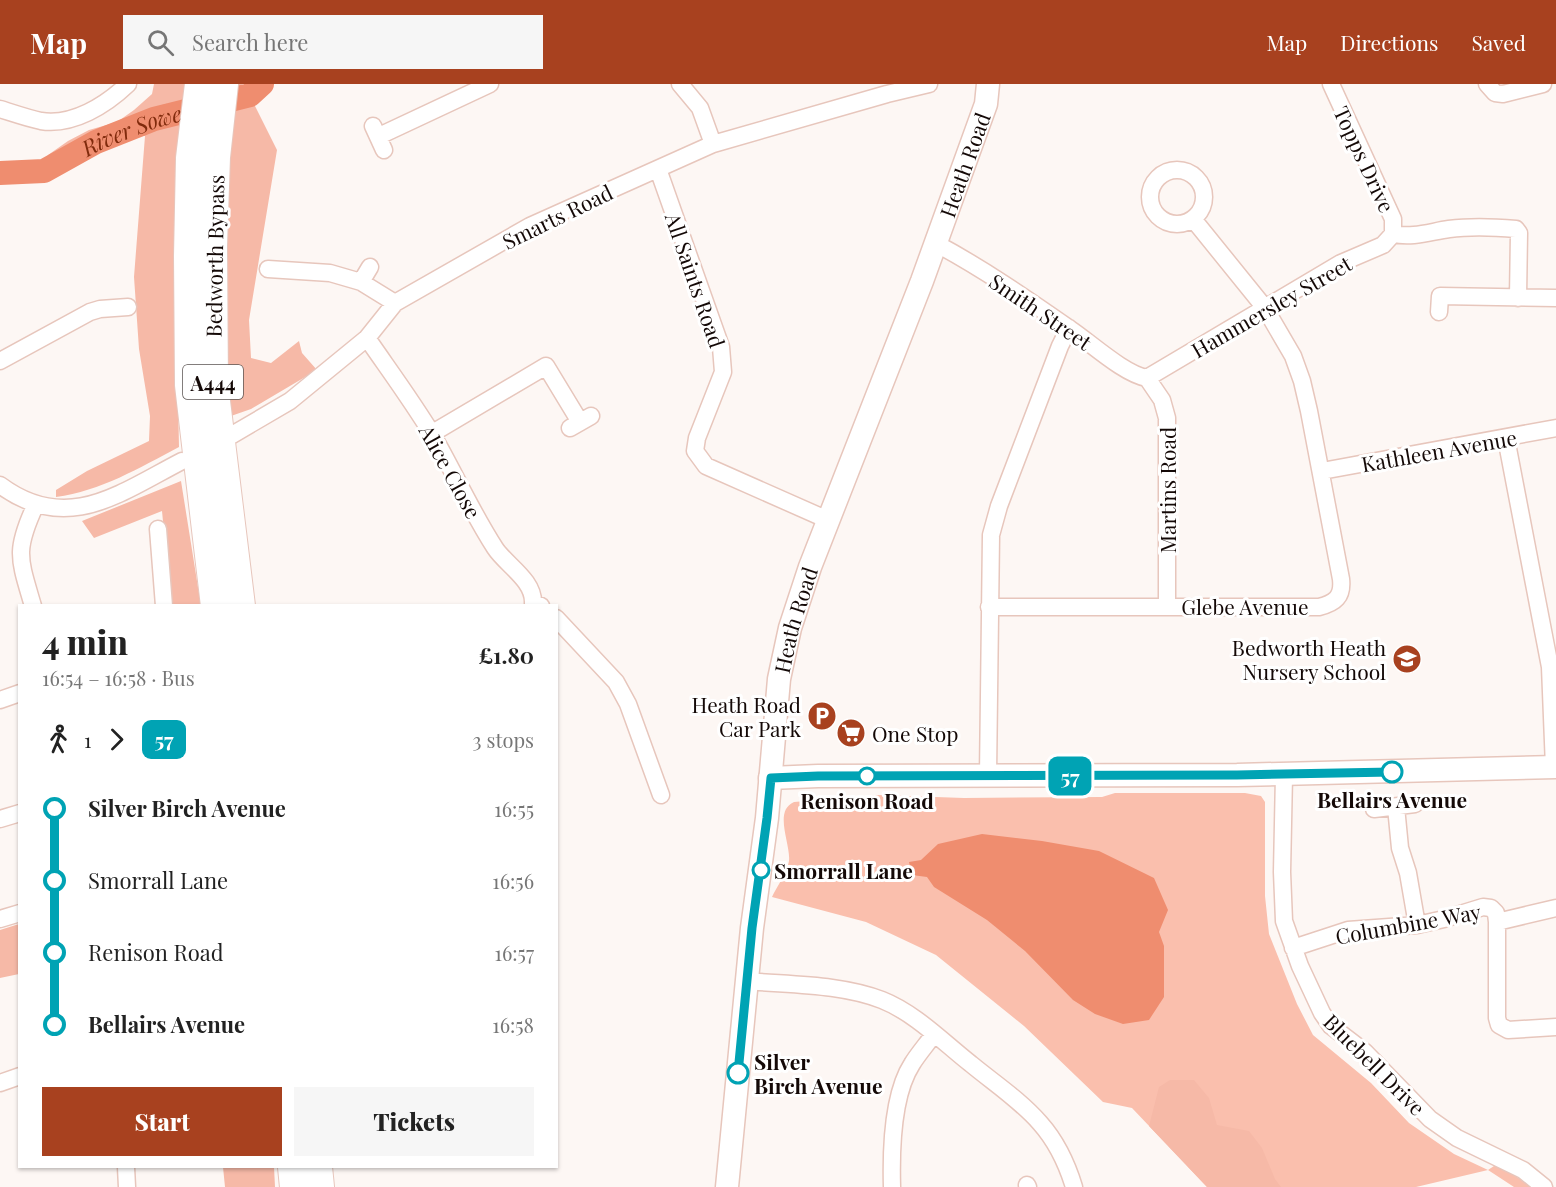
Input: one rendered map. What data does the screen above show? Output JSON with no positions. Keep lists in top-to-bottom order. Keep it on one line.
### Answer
{"streets":{"highway":["Bedworth Bypass","A444"],"street":["Topps Drive","Heath Road","Smarts Road","All Saints Road","Hammersley Street","Smith Street","Kathleen Avenue","Alice Close","Martins Road","Glebe Avenue","Columbine Way","Bluebell Drive"]},"crossings":[["Topps Drive","Hammersley Street"],["Heath Road","All Saints Road"],["Heath Road","Smith Street"],["Smarts Road","All Saints Road"],["Smarts Road","Alice Close"],["Hammersley Street","Smith Street"],["Hammersley Street","Martins Road"],["Hammersley Street","Glebe Avenue"],["Smith Street","Martins Road"],["Kathleen Avenue","Glebe Avenue"],["Martins Road","Glebe Avenue"],["Columbine Way","Bluebell Drive"]],"water":["River Sowe"],"places":{"school or university":["Bedworth Heath Nursery School"],"parking":["Heath Road Car Park"],"supermarket":["One Stop"],"other":["Bellairs Avenue","Renison Road","Smorrall Lane","Silver Birch Avenue"]},"lines":["bus line 57"],"page":{"header":"Map","search":"Search here","nav":["Map","Directions","Saved"],"on_map":"57","heading":["4 min","16:54 – 16:58 · Bus","£1.80"],"legs":["1","57","3 stops"],"list":[{"name":"Silver Birch Avenue","value":"16:55"},{"name":"Smorrall Lane","value":"16:56"},{"name":"Renison Road","value":"16:57"},{"name":"Bellairs Avenue","value":"16:58"}],"buttons":["Start","Tickets"]}}
